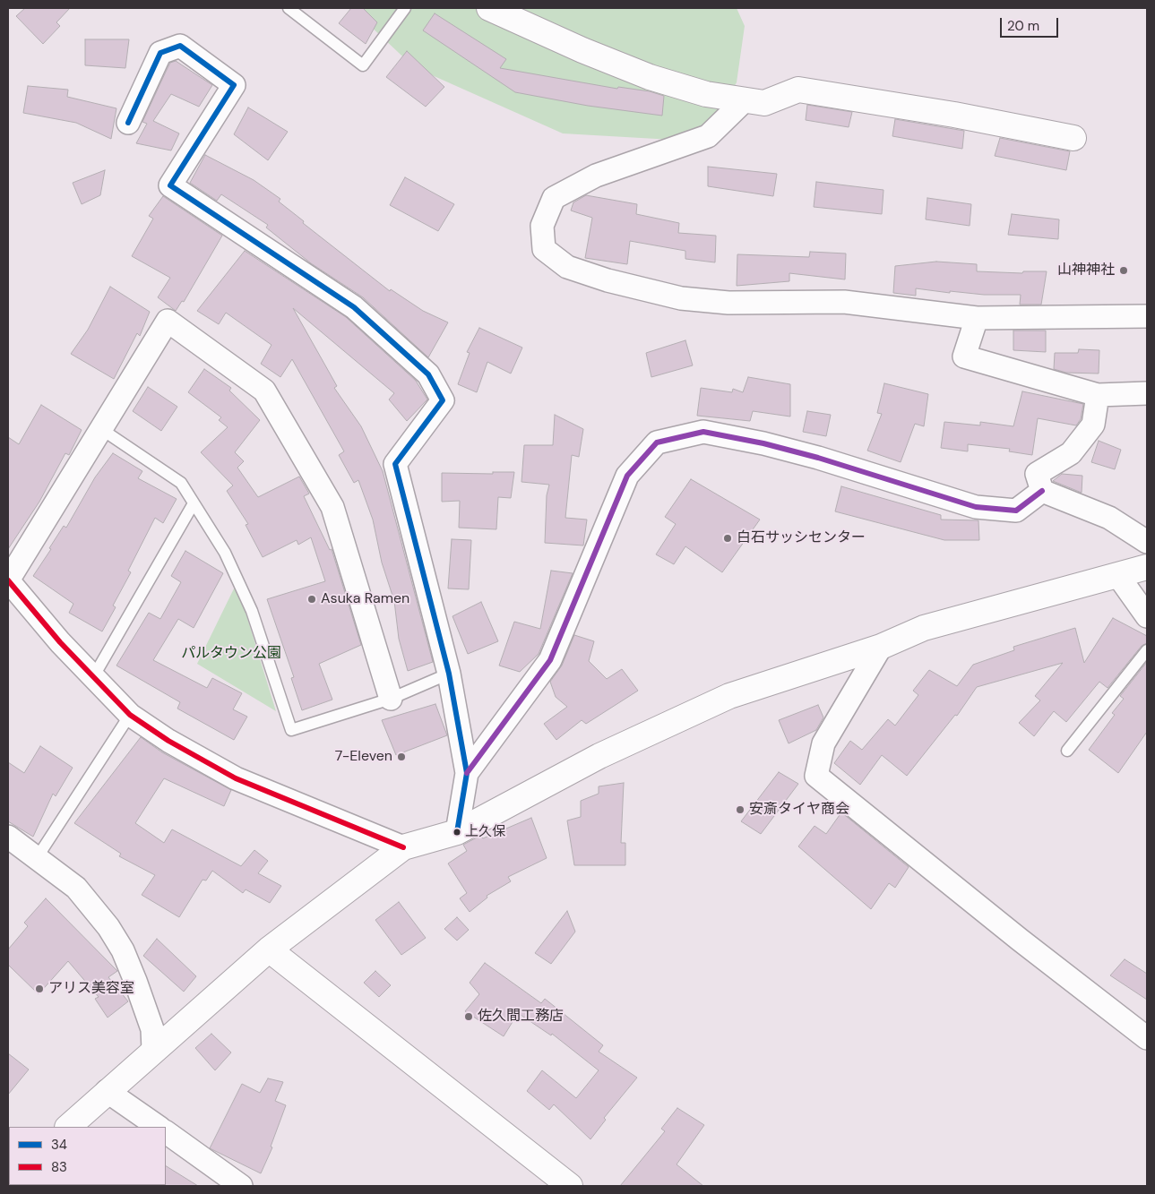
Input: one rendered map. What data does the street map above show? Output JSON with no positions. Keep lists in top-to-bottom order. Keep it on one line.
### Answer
{"parks":["パルタウン公園"],"places":["山神神社","白石サッシセンター","Asuka Ramen","7-Eleven","安斎タイヤ商会","上久保","アリス美容室","佐久間工務店"],"lines":["transit line 34","transit line 83"],"legend":["34","83"],"scale_bar":"20 m"}
